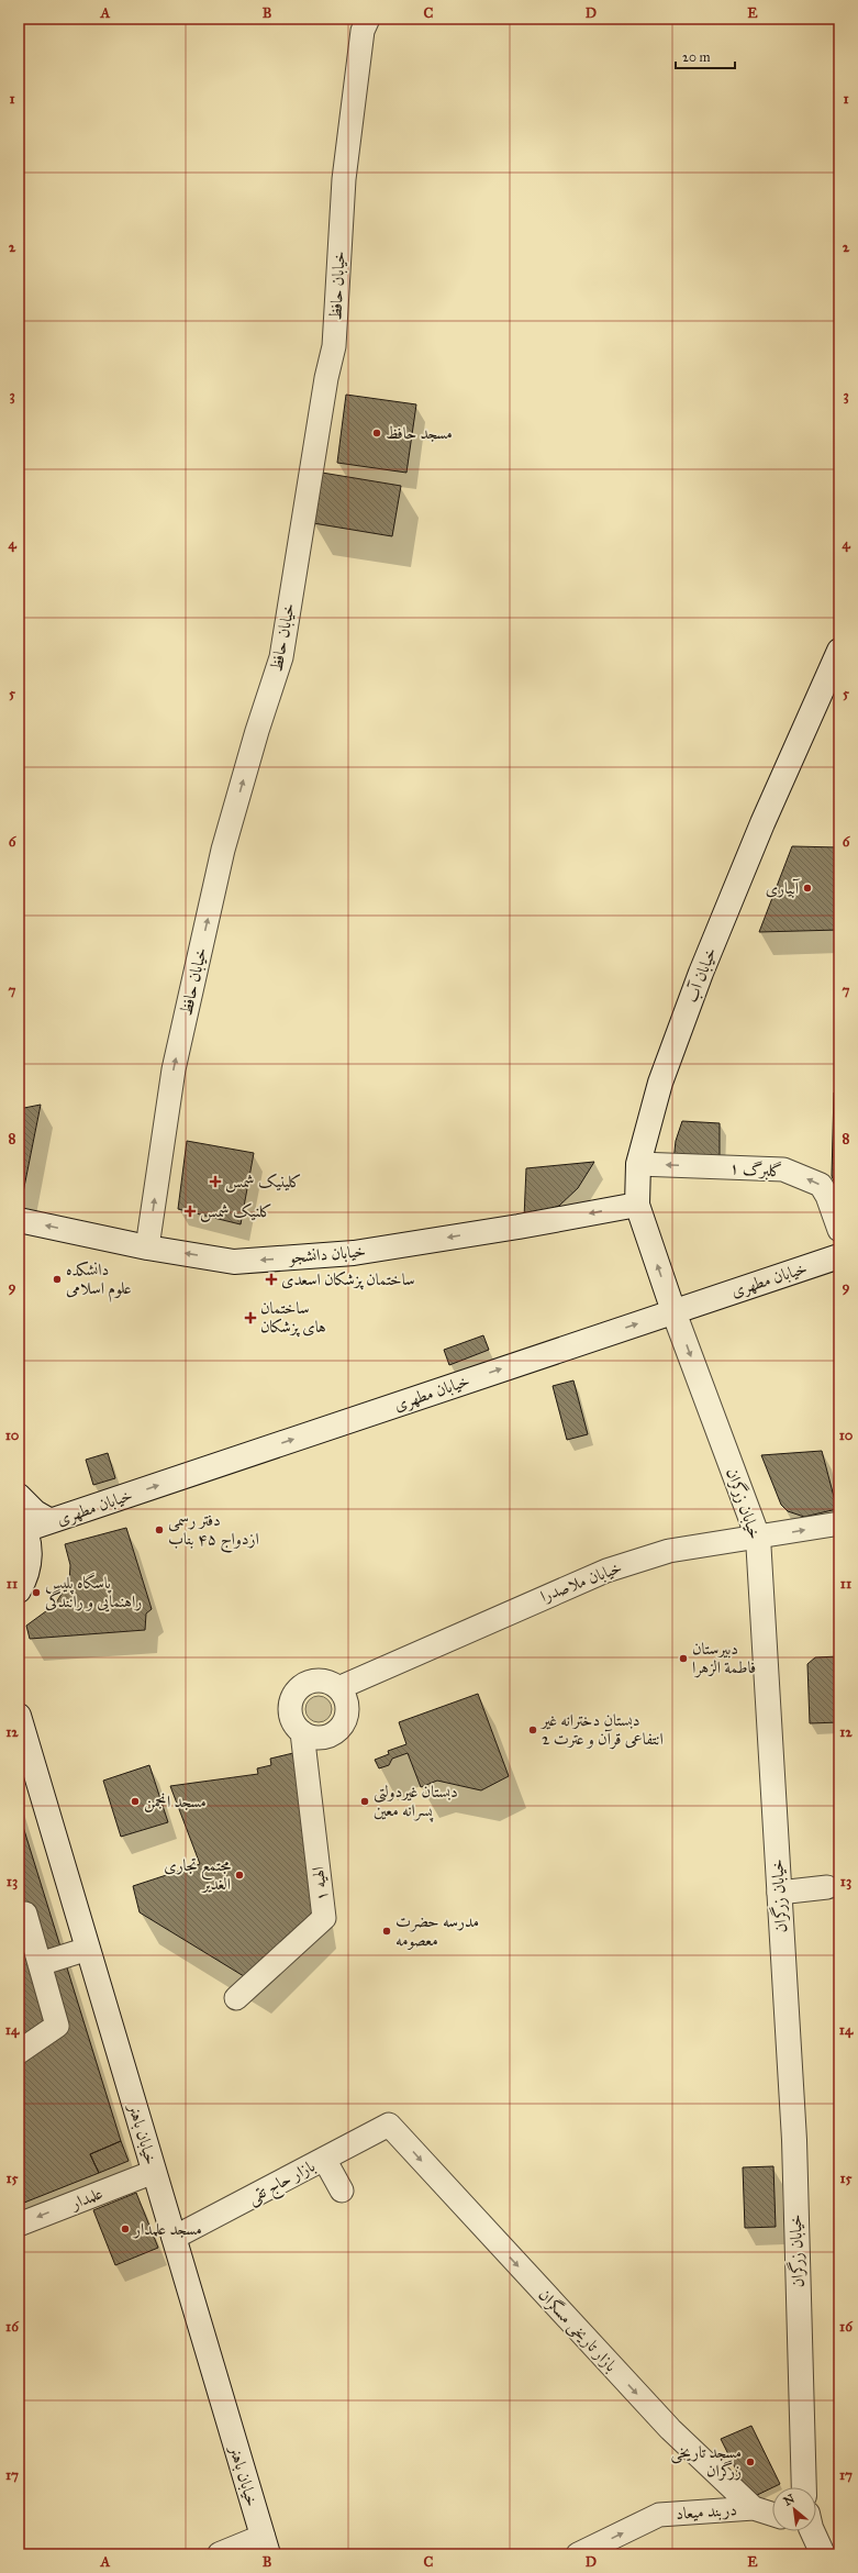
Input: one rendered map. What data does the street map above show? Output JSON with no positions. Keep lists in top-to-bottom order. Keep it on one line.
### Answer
{"streets":{"main road":["خیابان آب","خیابان دانشجو","خیابان مطهری","خیابان زرگران","خیابان باهنر"],"street":["خیابان حافظ","گلبرگ ۱","خیابان ملاصدرا","الهیه ۱","بازار حاج تقی","علمدار","بازار تاریخی مسگران","دربند میعاد"]},"crossings":[["خیابان حافظ","خیابان دانشجو"],["خیابان آب","گلبرگ ۱"],["خیابان آب","خیابان دانشجو"],["خیابان آب","خیابان مطهری"],["خیابان آب","خیابان زرگران"],["خیابان مطهری","خیابان زرگران"],["خیابان زرگران","خیابان ملاصدرا"],["خیابان ملاصدرا","الهیه ۱"],["خیابان باهنر","بازار حاج تقی"],["خیابان باهنر","علمدار"],["بازار حاج تقی","بازار تاریخی مسگران"],["بازار تاریخی مسگران","دربند میعاد"]],"one_way":["خیابان حافظ","گلبرگ ۱","خیابان دانشجو","خیابان مطهری","علمدار","بازار تاریخی مسگران","دربند میعاد"],"places":{"other":["مسجد حافظ","آبیاری","دانشکده علوم اسلامی","دفتر رسمی ازدواج ۴۵ بناب","پاسگاه پلیس راهنمایی و رانندگی","دبیرستان فاطمة الزهرا","دبستان دخترانه غیر انتفاعی قرآن و عترت 2","مسجد انجمن","دبستان غیردولتی پسرانه معین","مجتمع تجاری الغدیر","مدرسه حضرت معصومه","مسجد علمدار","مسجد تاریخی زرگران"],"health":["کلینیک شمس","کلنیک شمس","ساختمان پزشکان اسعدی","ساختمان های پزشکان"]},"scale_bar":"20 m","north":"top left","grid":{"columns":["A","B","C","D","E"],"rows":["1","2","3","4","5","6","7","8","9","10","11","12","13","14","15","16","17"]}}
